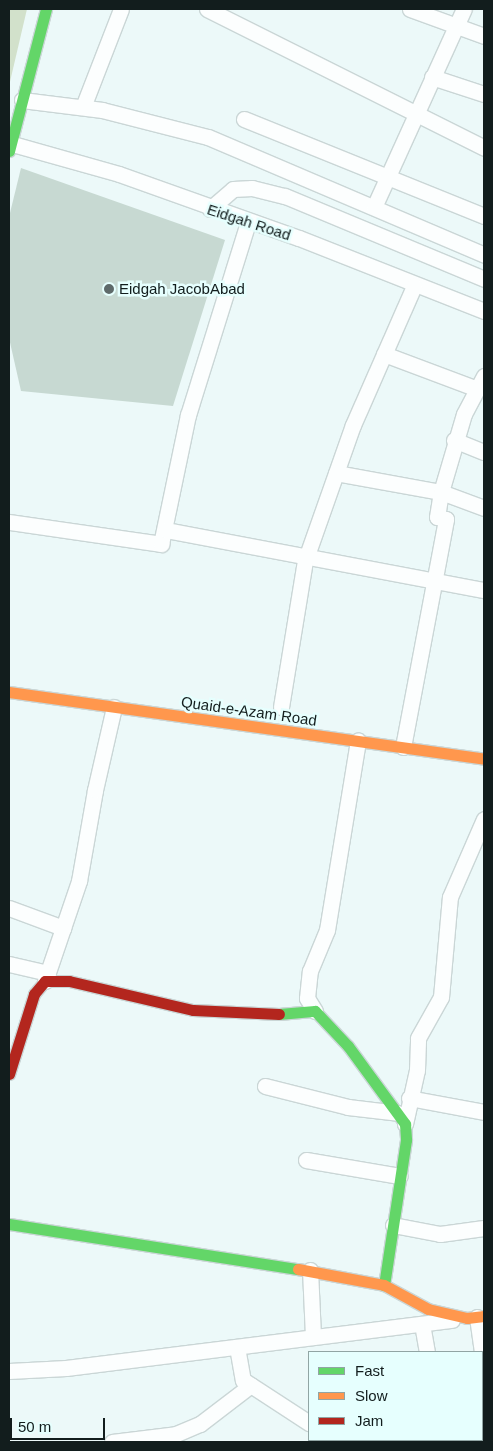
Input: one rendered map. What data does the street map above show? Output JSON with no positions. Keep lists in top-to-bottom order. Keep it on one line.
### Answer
{"streets":{"street":["Eidgah Road","Quaid-e-Azam Road"]},"places":["Eidgah JacobAbad"],"legend":["Fast","Slow","Jam"],"scale_bar":"50 m"}
